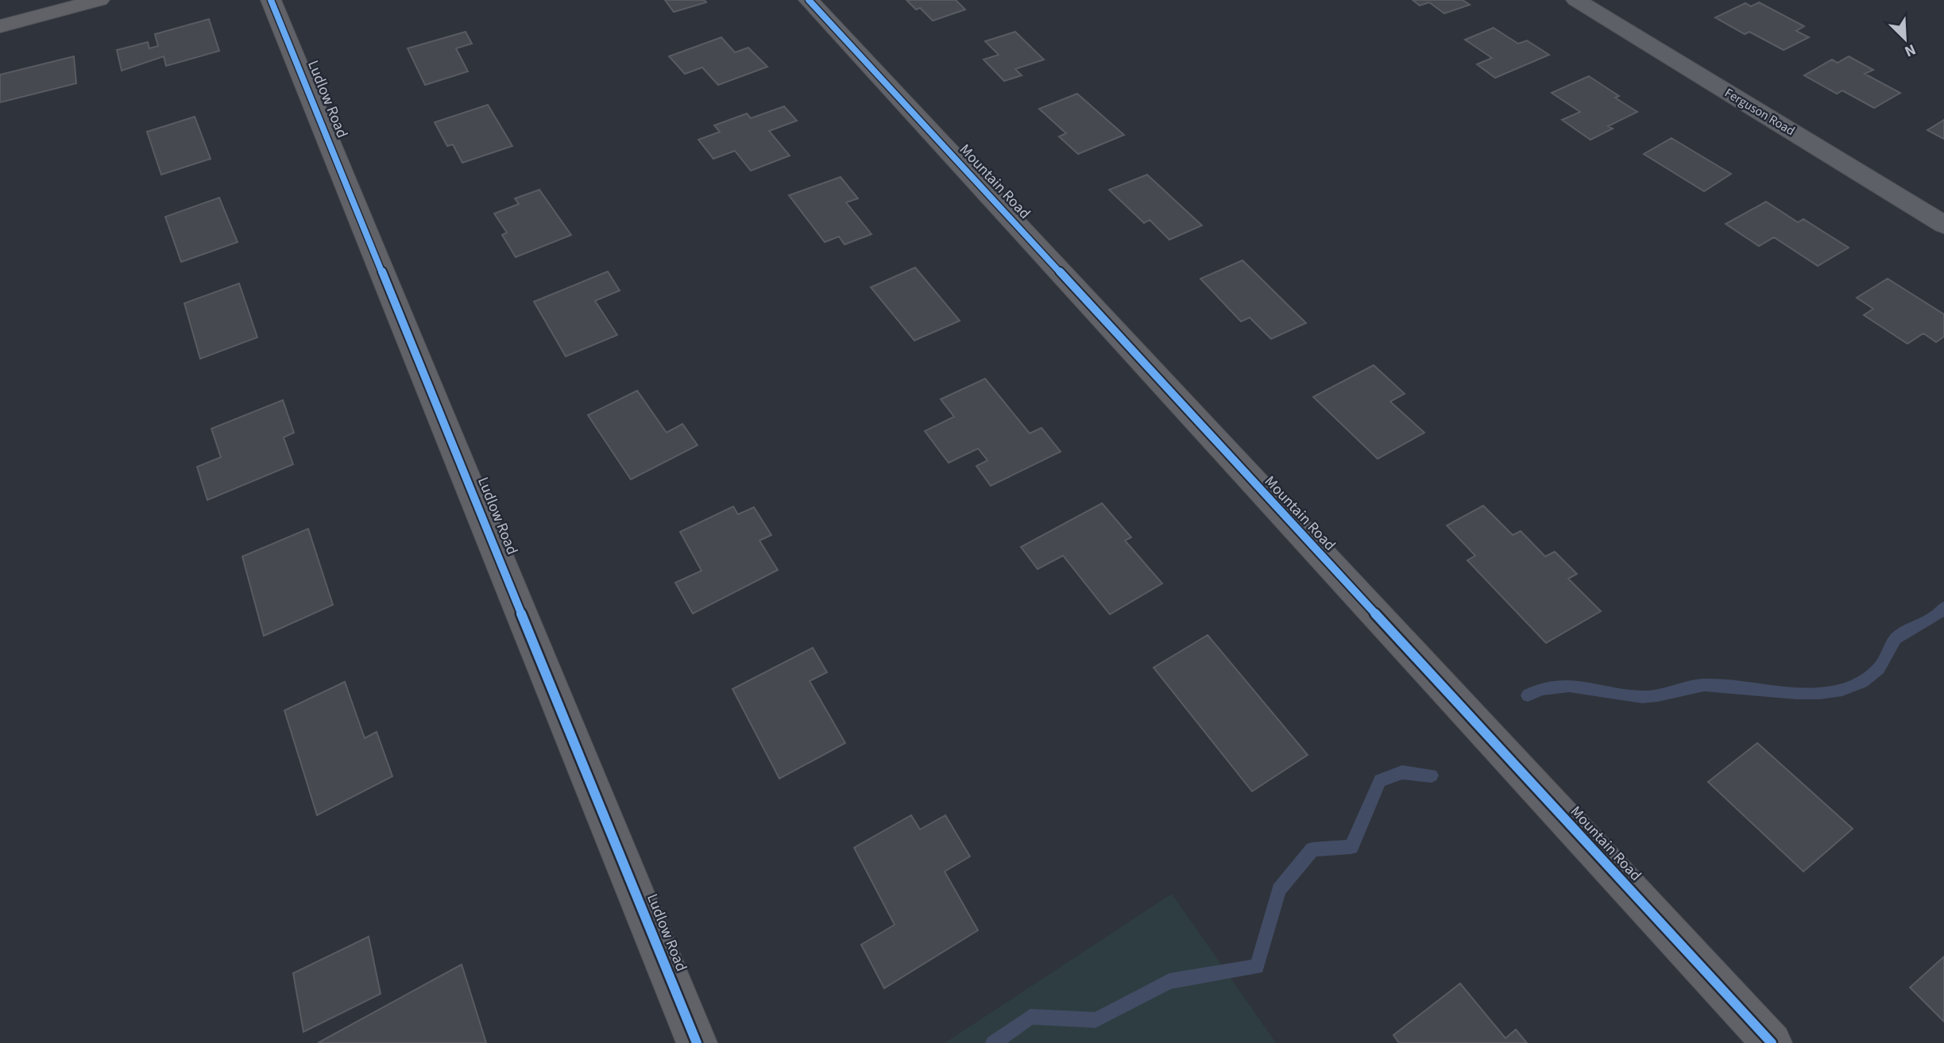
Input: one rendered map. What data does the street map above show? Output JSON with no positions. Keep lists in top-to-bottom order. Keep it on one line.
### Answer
{"streets":{"street":["Ludlow Road","Ferguson Road","Mountain Road"]},"north":"bottom right"}
